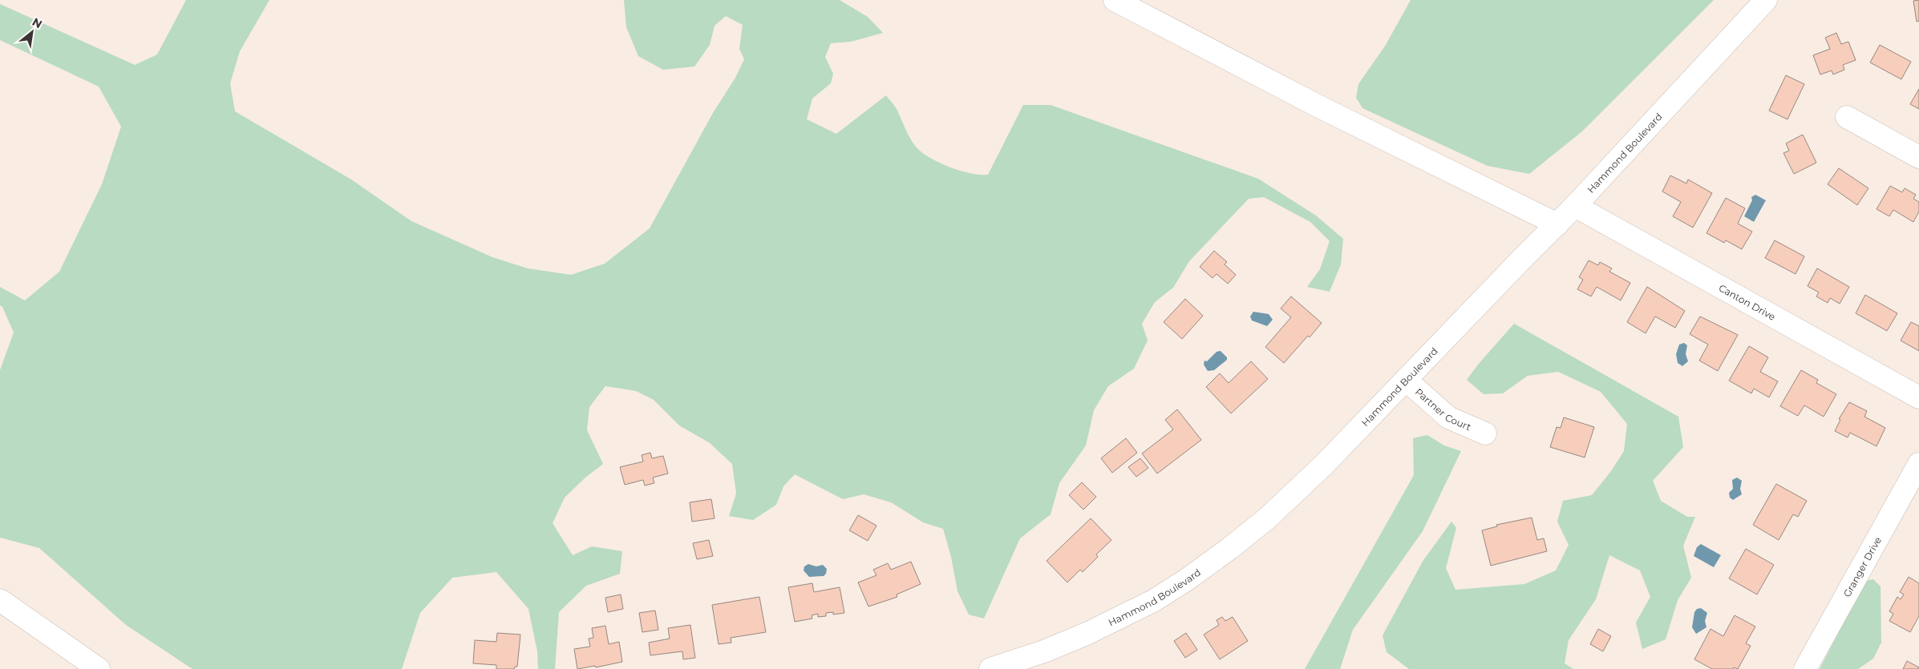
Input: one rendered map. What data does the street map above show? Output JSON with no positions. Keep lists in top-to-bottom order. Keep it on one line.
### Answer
{"streets":{"street":["Hammond Boulevard","Canton Drive","Partner Court","Granger Drive"]},"crossings":[["Hammond Boulevard","Canton Drive"],["Hammond Boulevard","Partner Court"]],"north":"top right"}
